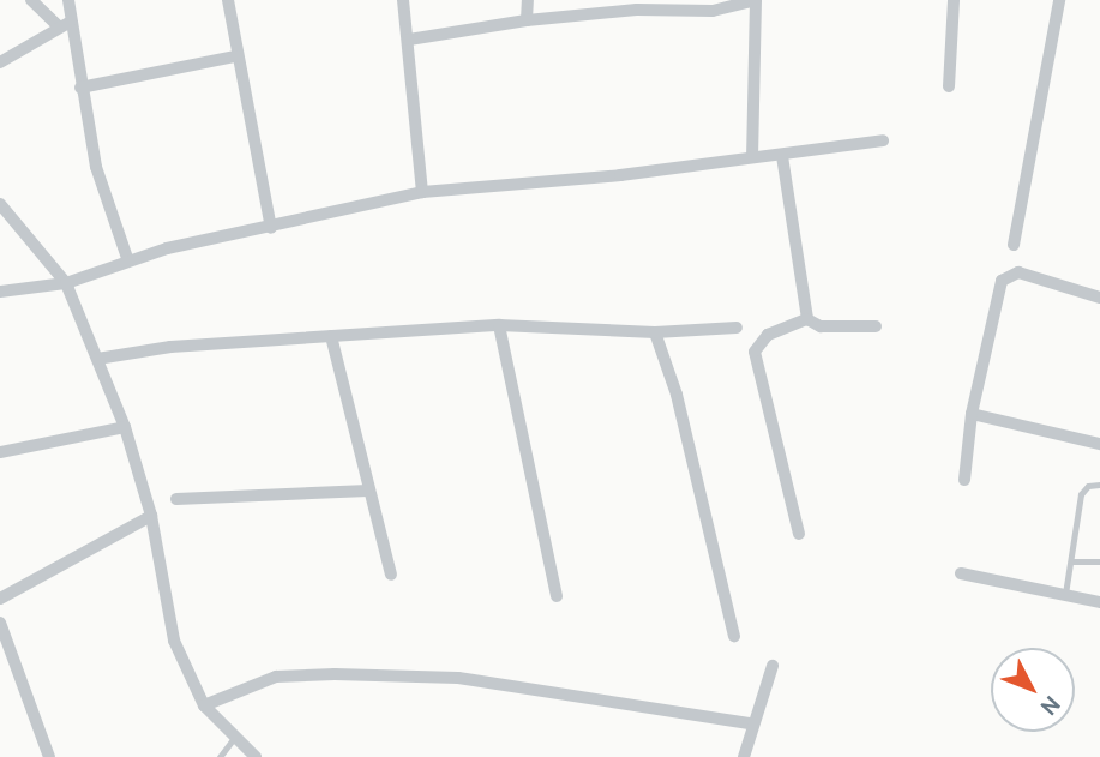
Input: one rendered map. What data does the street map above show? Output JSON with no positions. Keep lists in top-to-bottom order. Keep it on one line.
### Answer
{"north":"bottom right"}
